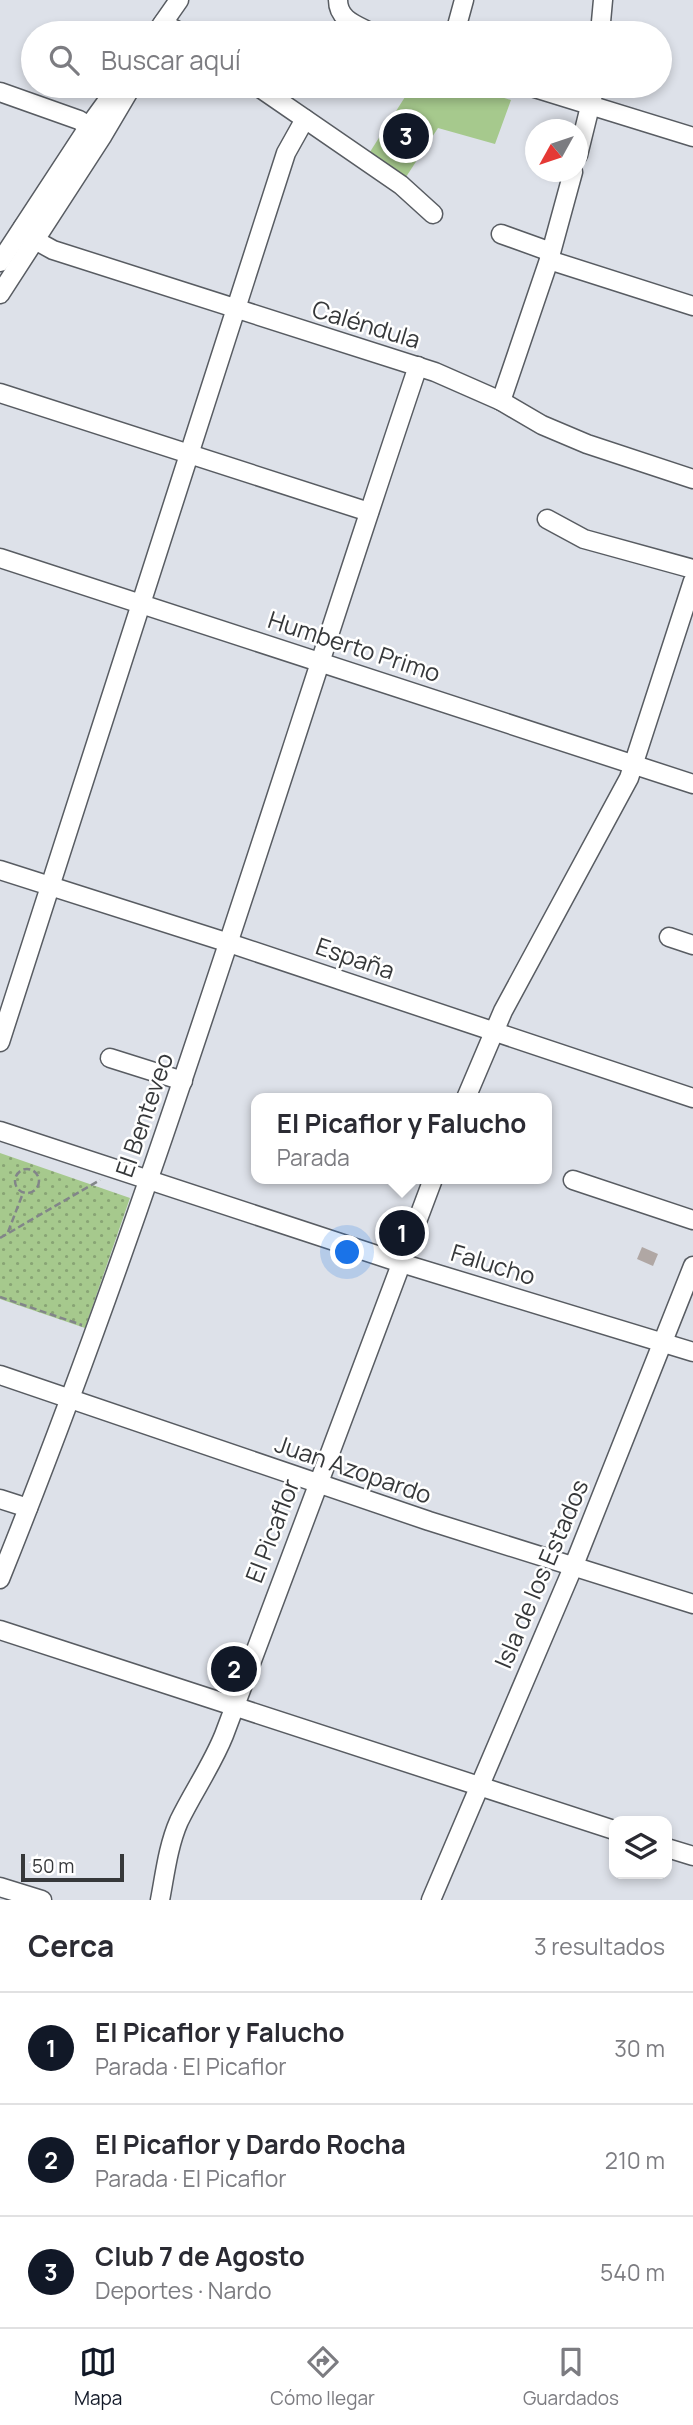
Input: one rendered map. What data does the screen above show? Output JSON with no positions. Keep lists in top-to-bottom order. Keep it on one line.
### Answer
{"streets":{"street":["Caléndula","Humberto Primo","España","El Benteveo","Falucho","Juan Azopardo","El Picaflor","Isla de los Estados"]},"crossings":[["Caléndula","El Benteveo"],["Humberto Primo","El Benteveo"],["España","El Benteveo"],["El Benteveo","Falucho"],["El Benteveo","Juan Azopardo"],["Falucho","El Picaflor"],["Falucho","Isla de los Estados"],["Juan Azopardo","El Picaflor"],["Juan Azopardo","Isla de los Estados"]],"scale_bar":"50 m","north":"bottom left","page":{"search":"Buscar aquí","pins":["3","1","2"],"popup":["El Picaflor y Falucho","Parada"],"scale":"50 m","heading":["Cerca","3 resultados"],"list":[{"mark":"1","name":"El Picaflor y Falucho","note":"Parada · El Picaflor","value":"30 m"},{"mark":"2","name":"El Picaflor y Dardo Rocha","note":"Parada · El Picaflor","value":"210 m"},{"mark":"3","name":"Club 7 de Agosto","note":"Deportes · Nardo","value":"540 m"}],"nav":["Mapa","Cómo llegar","Guardados"]}}
